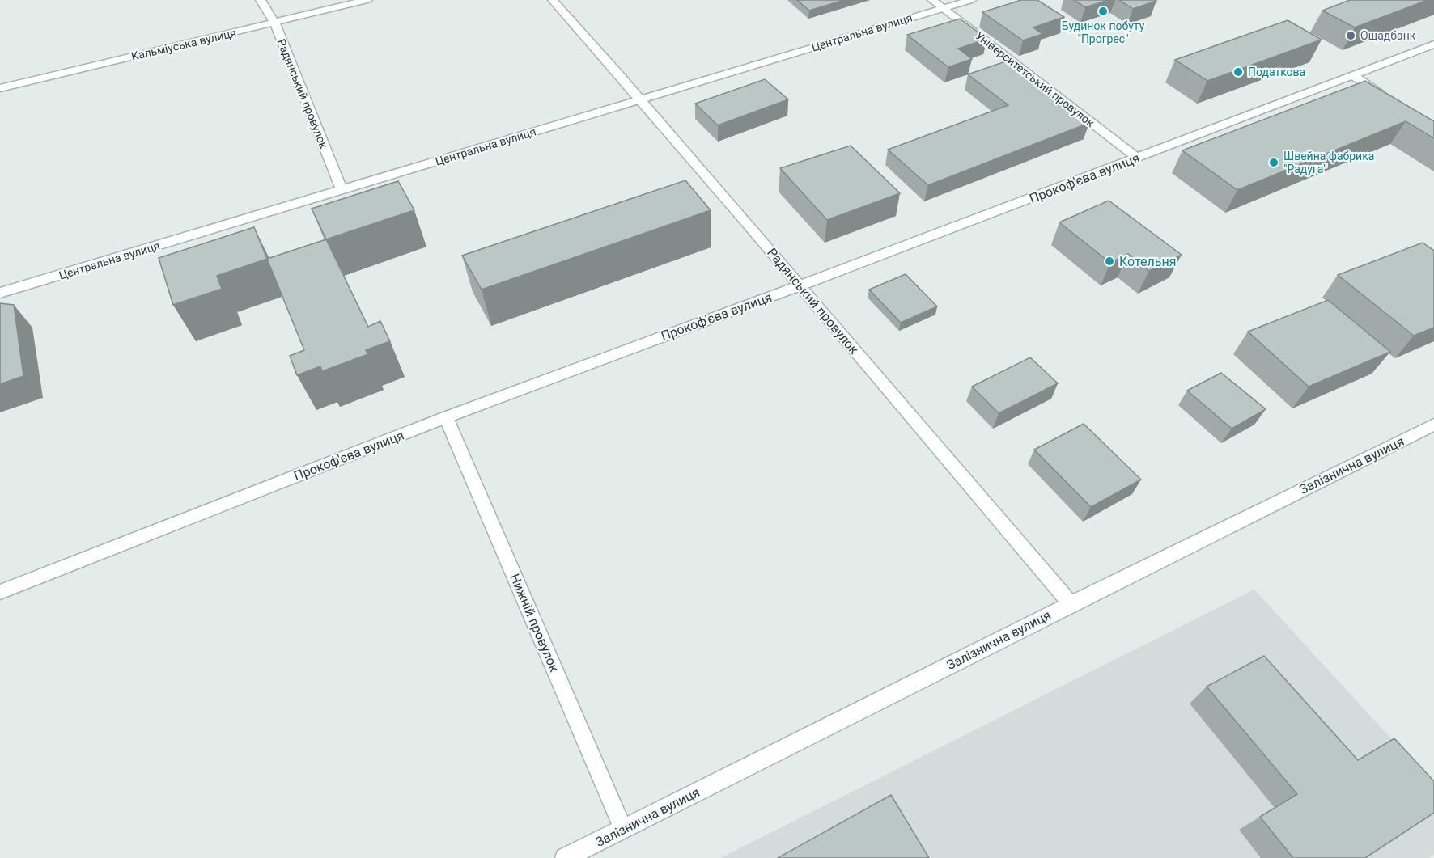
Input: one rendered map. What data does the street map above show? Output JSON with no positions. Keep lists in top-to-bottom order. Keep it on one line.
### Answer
{"streets":{"street":["Центральна вулиця","Кальміуська вулиця","Університетський провулок","Радянський провулок","Прокоф'єва вулиця","Залізнична вулиця","Нижній провулок"]},"crossings":[["Центральна вулиця","Університетський провулок"],["Центральна вулиця","Радянський провулок"],["Кальміуська вулиця","Радянський провулок"],["Університетський провулок","Прокоф'єва вулиця"],["Радянський провулок","Прокоф'єва вулиця"],["Радянський провулок","Залізнична вулиця"],["Прокоф'єва вулиця","Нижній провулок"],["Залізнична вулиця","Нижній провулок"]],"places":["Будинок побуту \"Прогрес\"","Ощадбанк","Податкова","Швейна фабрика \"Радуга\"","Котельня"]}
